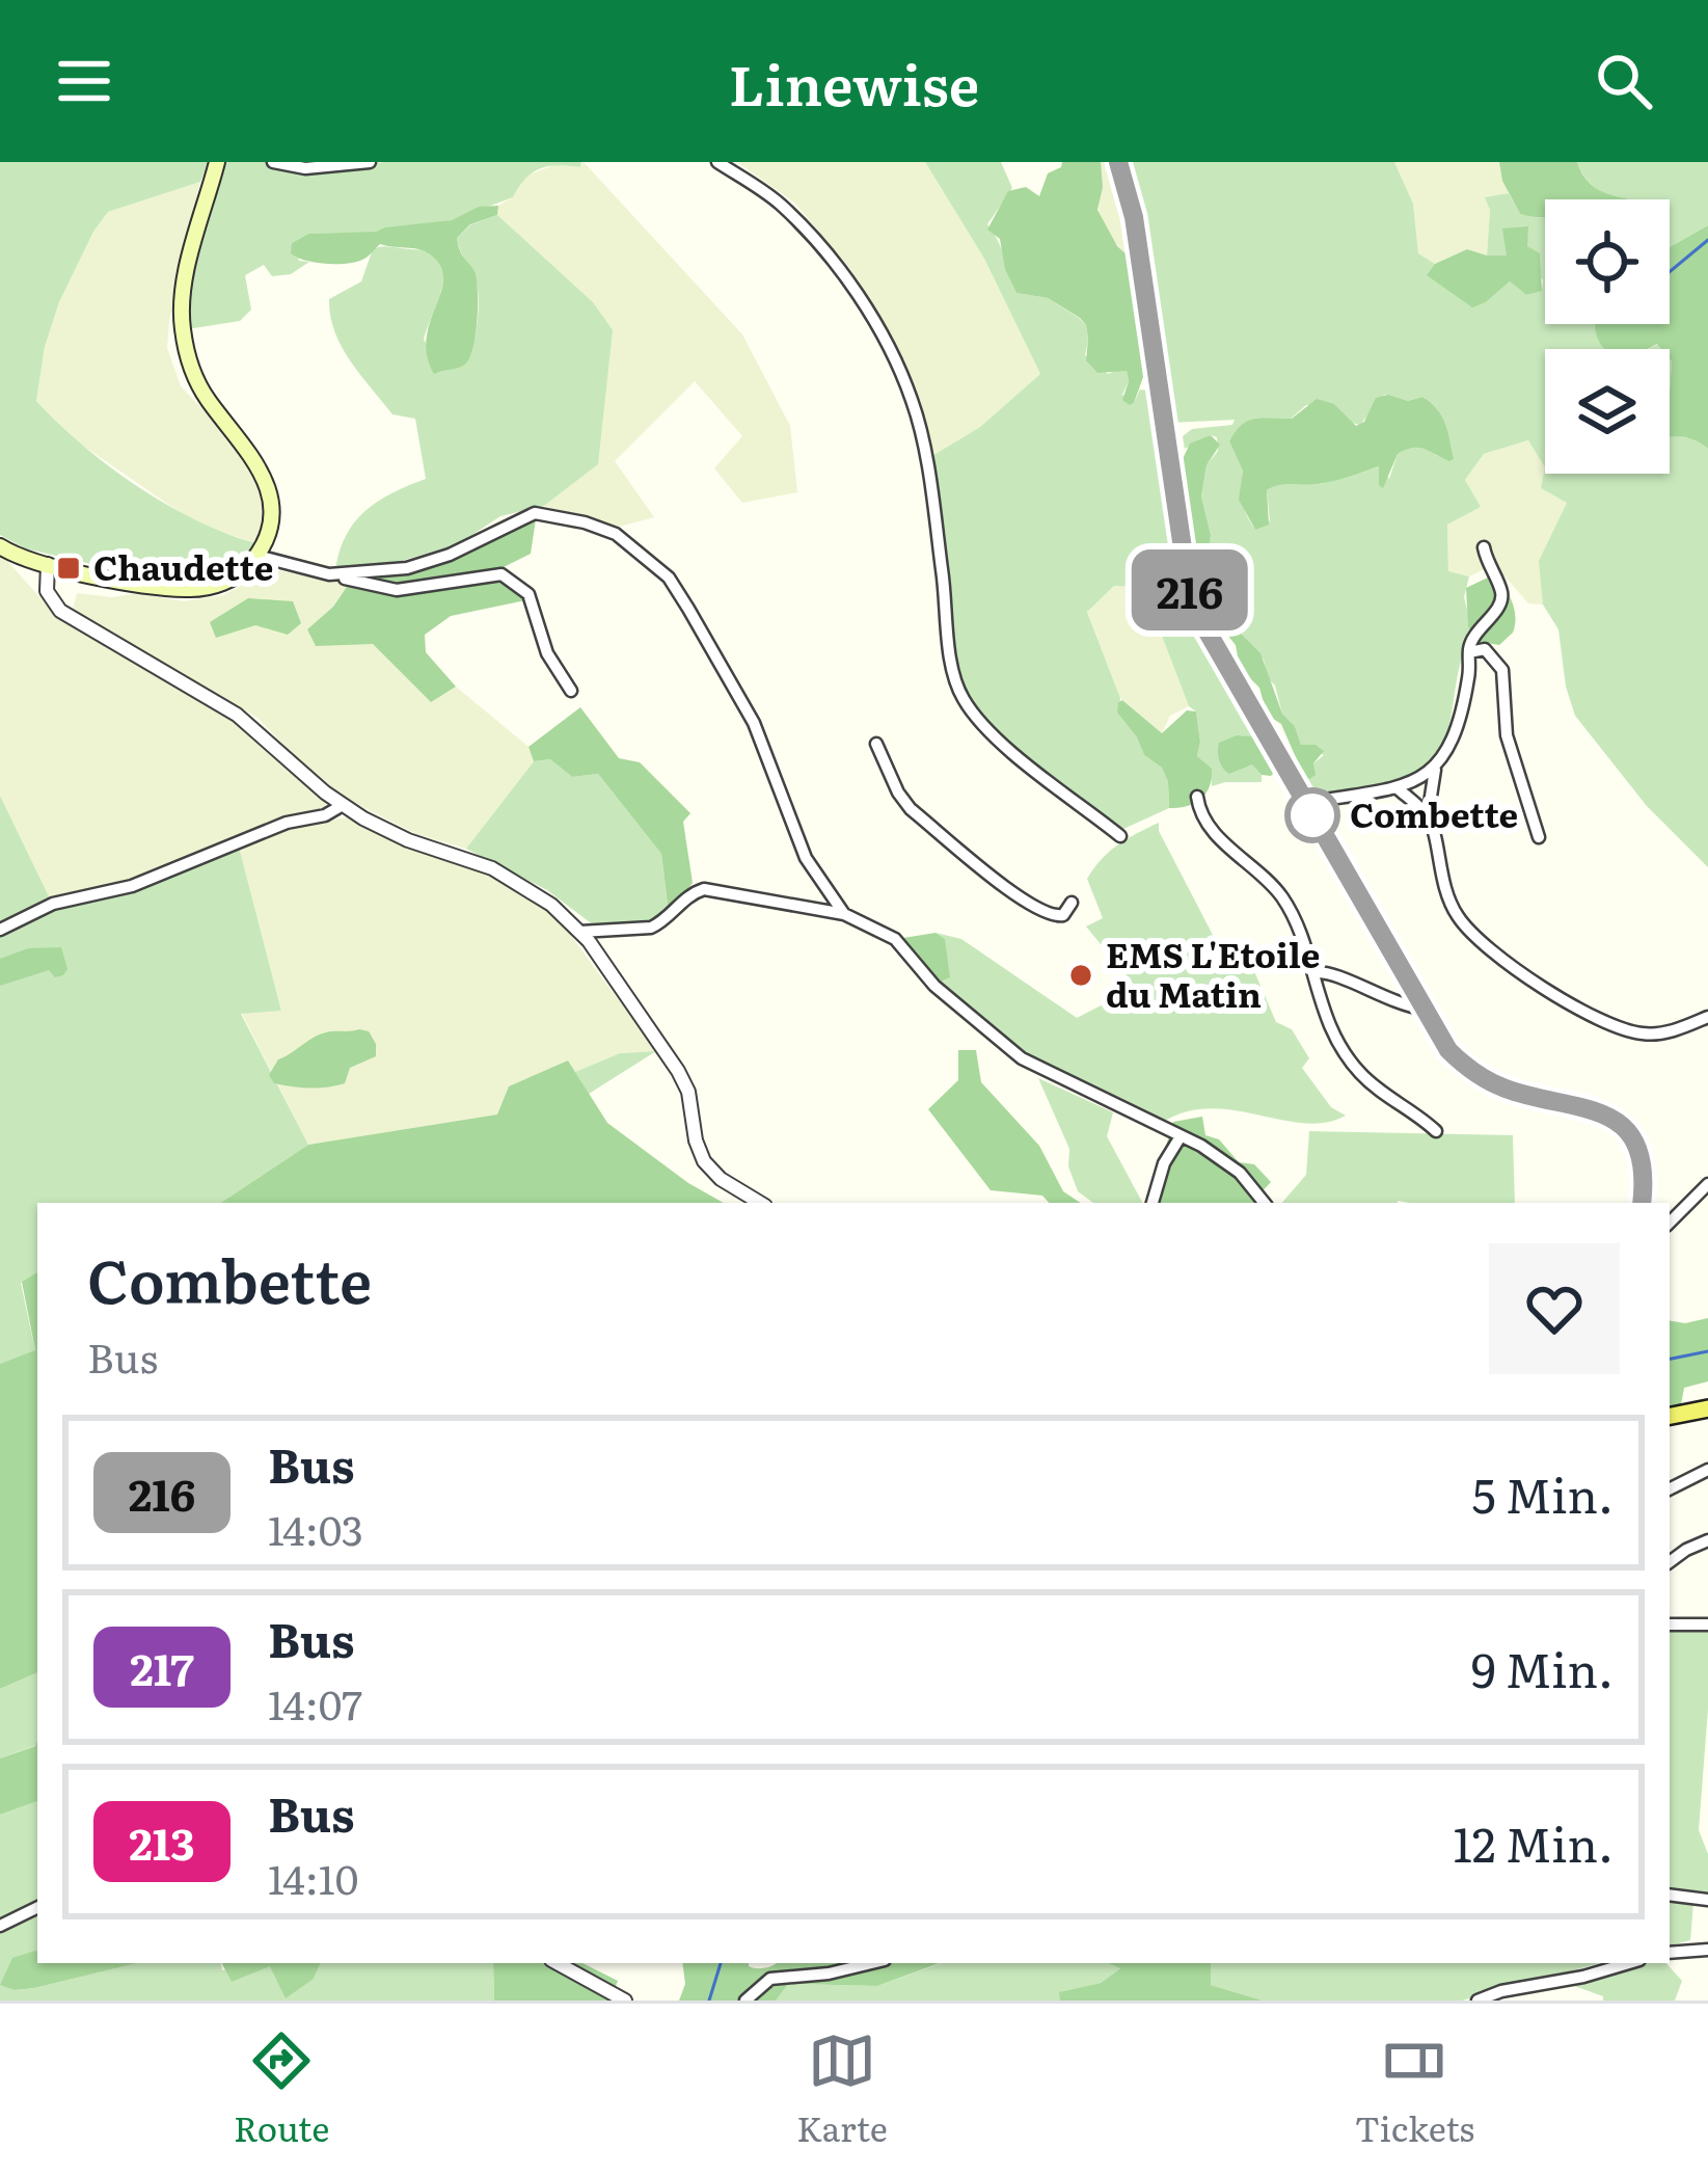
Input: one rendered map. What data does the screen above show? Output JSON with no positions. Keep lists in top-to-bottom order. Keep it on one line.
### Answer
{"places":{"transit":["Chaudette"],"other":["Combette","EMS L'Etoile du Matin"]},"lines":["bus line 216"],"page":{"header":"Linewise","on_map":"216","heading":["Combette","Bus"],"list":[{"mark":"216","name":"Bus","note":"14:03","value":"5 Min."},{"mark":"217","name":"Bus","note":"14:07","value":"9 Min."},{"mark":"213","name":"Bus","note":"14:10","value":"12 Min."}],"tabs":["Route","Karte","Tickets"]}}
